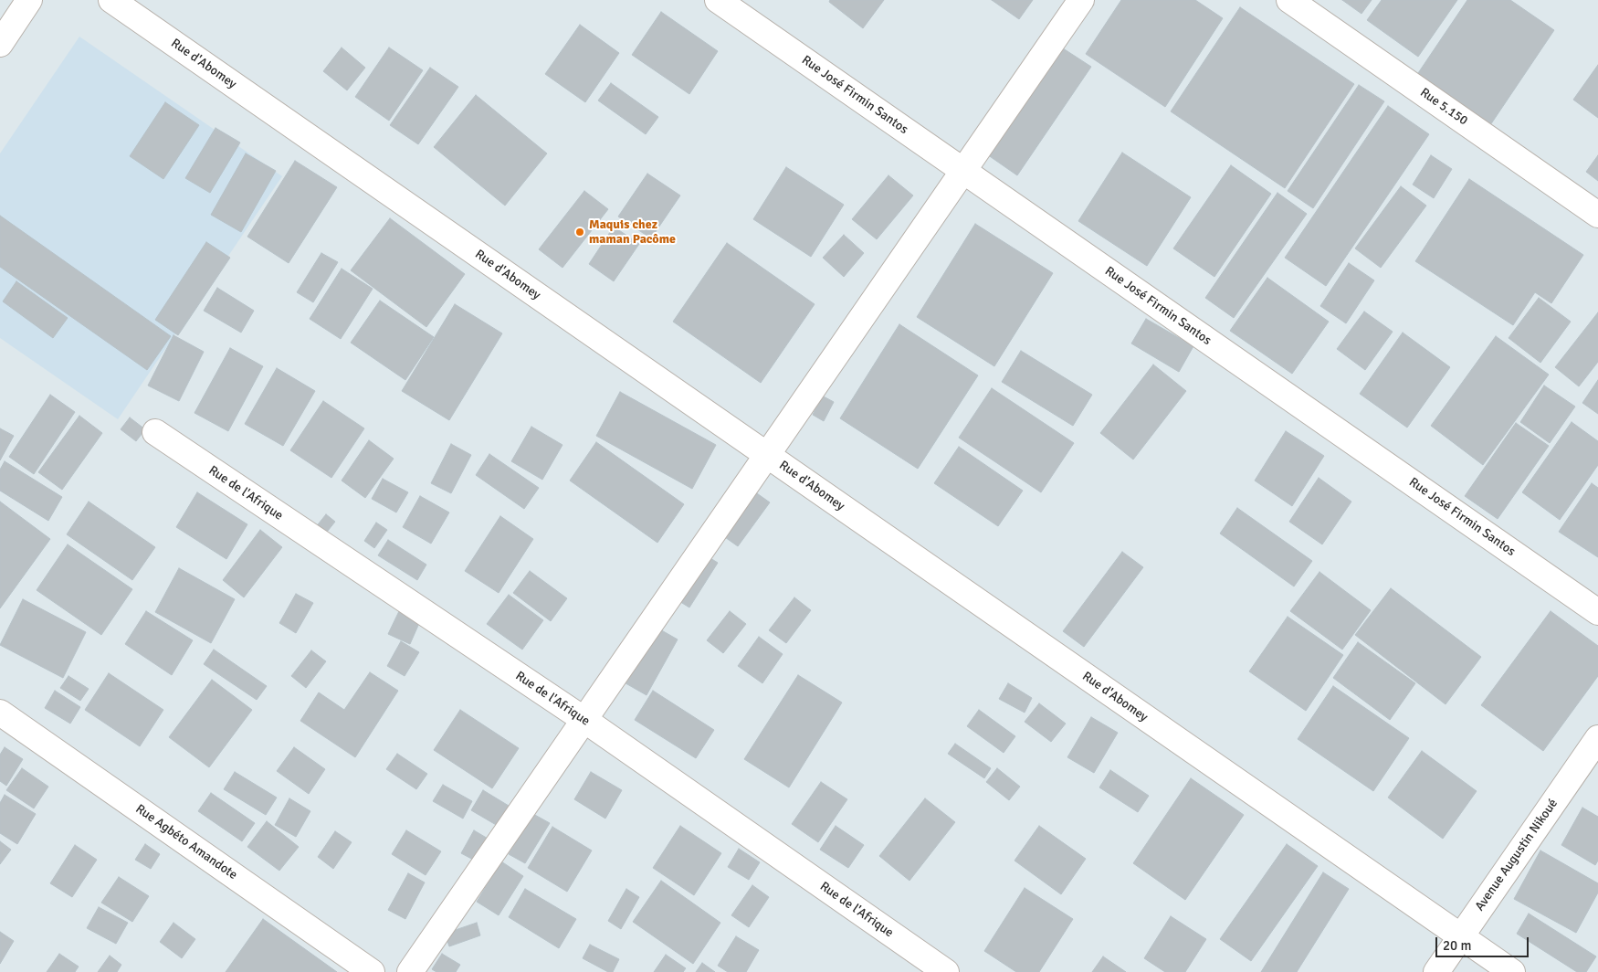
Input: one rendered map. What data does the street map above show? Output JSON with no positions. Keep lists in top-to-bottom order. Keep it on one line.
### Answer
{"streets":{"street":["Rue d'Abomey","Rue José Firmin Santos","Rue 5.150","Rue de l'Afrique","Rue Agbéto Amandote","Avenue Augustin Nikoué"]},"crossings":[["Rue d'Abomey","Avenue Augustin Nikoué"]],"places":["Maquis chez maman Pacôme"],"scale_bar":"20 m"}
